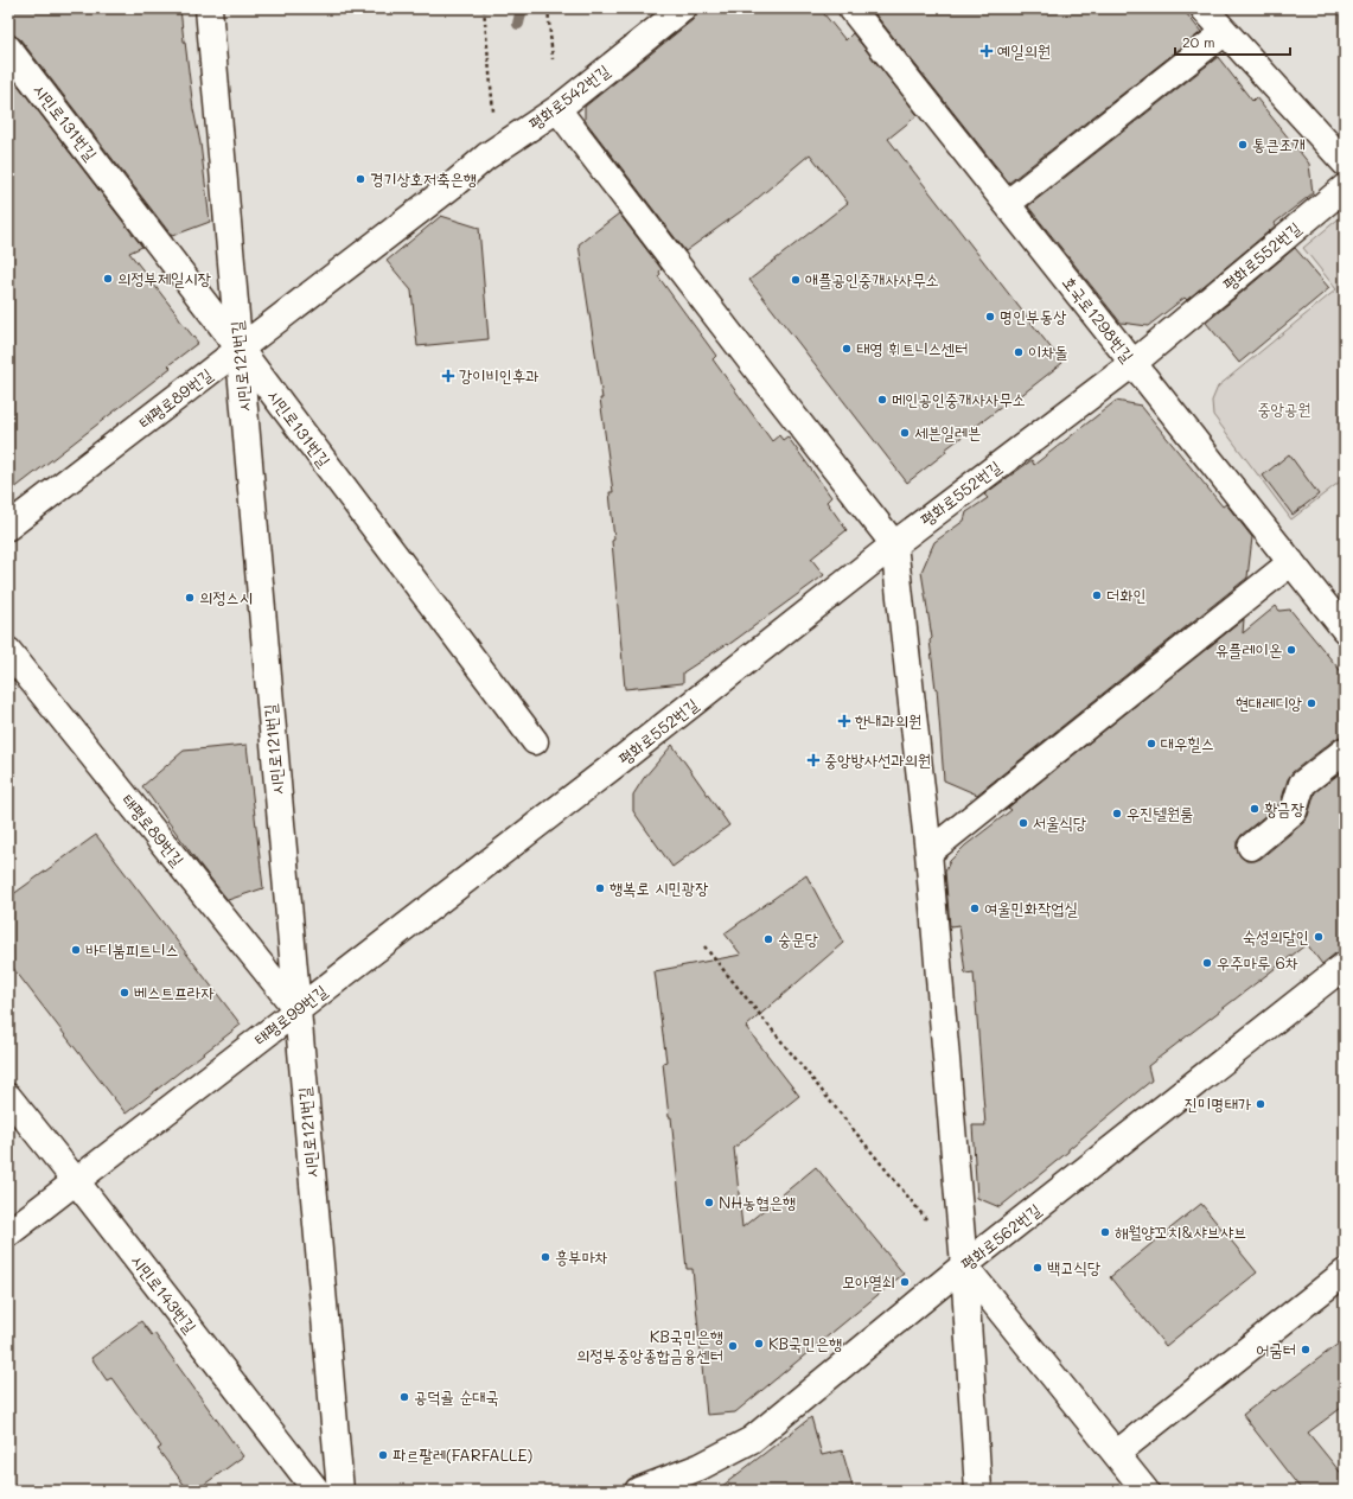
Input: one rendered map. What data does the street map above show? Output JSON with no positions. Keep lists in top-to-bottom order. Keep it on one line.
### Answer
{"streets":{"street":["평화로542번길","시민로131번길","평화로552번길","호국로1298번길","시민로121번길","태평로89번길","태평로99번길","평화로562번길","시민로143번길"]},"crossings":[["평화로542번길","태평로89번길"],["시민로131번길","시민로121번길"],["시민로131번길","태평로89번길"],["평화로552번길","호국로1298번길"],["평화로552번길","태평로99번길"],["시민로121번길","태평로89번길"],["시민로121번길","태평로99번길"],["태평로89번길","태평로99번길"],["태평로99번길","시민로143번길"]],"parks":["중앙공원"],"places":{"health":["예일의원","강이비인후과","한내과의원","중앙방사선과의원"],"other":["통큰조개","경기상호저축은행","의정부제일시장","애플공인중개사사무소","명인부동상","태영 휘트니스센터","이차돌","메인공인중개사사무소","세븐일레븐","더화인","의정스시","유플레이온","현대레디앙","대우힐스","황금장","우진텔원룸","서울식당","행복로 시민광장","여울민화작업실","숙성의달인","숭문당","바디붐피트니스","우주마루 6차","베스트프라자","진미명태가","NH농협은행","해월양꼬치&샤브샤브","흥부마차","백고식당","모아열쇠","KB국민은행","KB국민은행 의정부중앙종합금융센터","어굼터","공덕골 순대국","파르팔레(FARFALLE)"]},"scale_bar":"20 m"}
